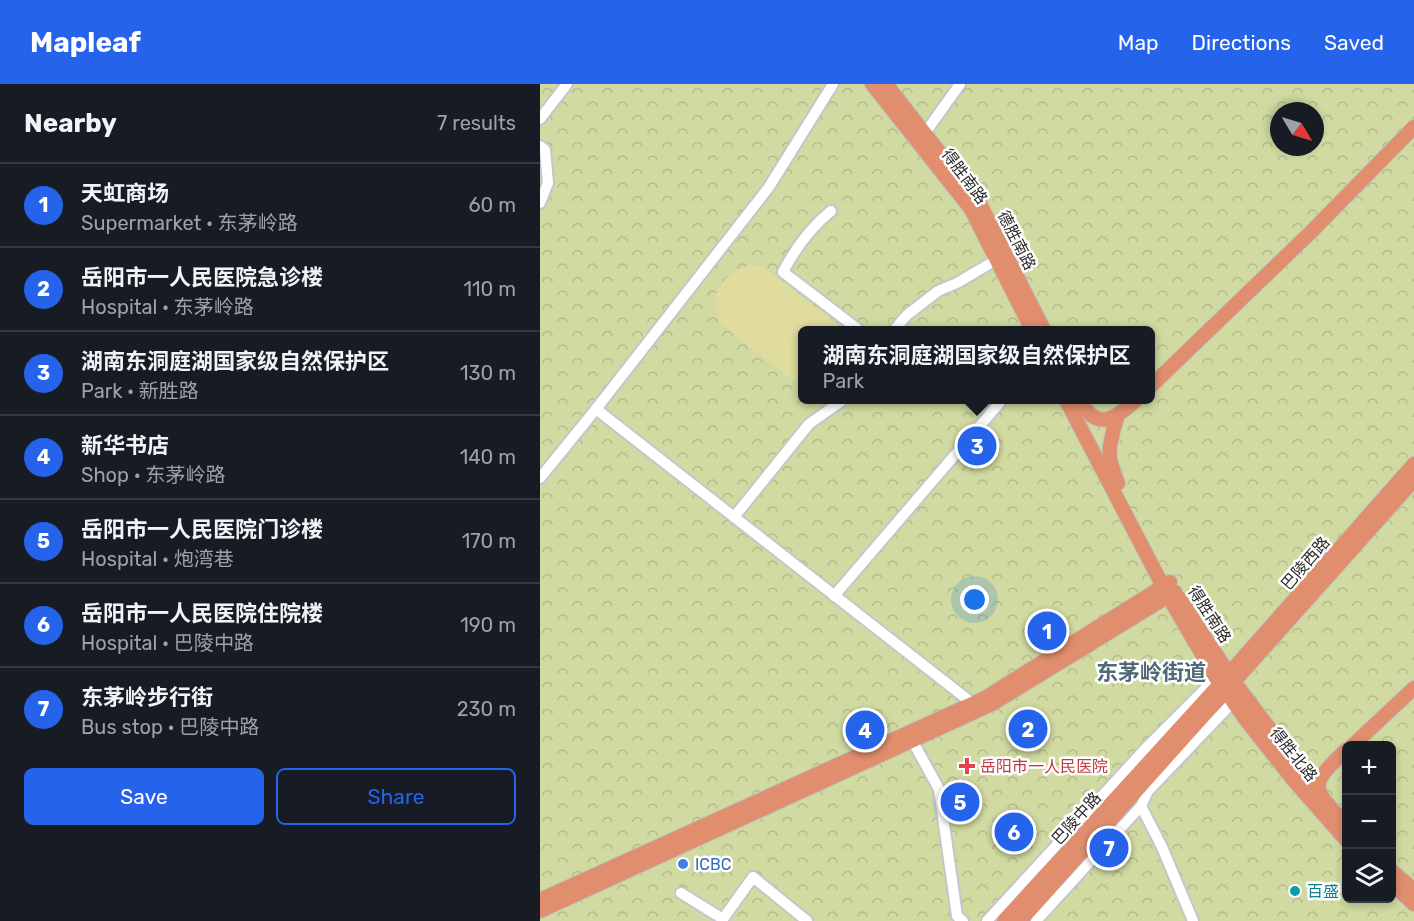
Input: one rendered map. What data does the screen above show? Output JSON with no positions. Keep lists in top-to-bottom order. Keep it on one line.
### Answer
{"streets":{"main road":["得胜南路","德胜南路","巴陵西路","得胜北路","巴陵中路"]},"crossings":[["得胜南路","巴陵西路"],["得胜南路","得胜北路"],["得胜南路","巴陵中路"],["巴陵西路","得胜北路"],["巴陵西路","巴陵中路"],["得胜北路","巴陵中路"]],"districts":["东茅岭街道"],"places":{"health":["岳阳市一人民医院"],"other":["ICBC","百盛"]},"north":"bottom right","page":{"header":"Mapleaf","nav":["Map","Directions","Saved"],"heading":["Nearby","7 results"],"list":[{"mark":"1","name":"天虹商场","note":"Supermarket · 东茅岭路","value":"60 m"},{"mark":"2","name":"岳阳市一人民医院急诊楼","note":"Hospital · 东茅岭路","value":"110 m"},{"mark":"3","name":"湖南东洞庭湖国家级自然保护区","note":"Park · 新胜路","value":"130 m"},{"mark":"4","name":"新华书店","note":"Shop · 东茅岭路","value":"140 m"},{"mark":"5","name":"岳阳市一人民医院门诊楼","note":"Hospital · 炮湾巷","value":"170 m"},{"mark":"6","name":"岳阳市一人民医院住院楼","note":"Hospital · 巴陵中路","value":"190 m"},{"mark":"7","name":"东茅岭步行街","note":"Bus stop · 巴陵中路","value":"230 m"}],"popup":["湖南东洞庭湖国家级自然保护区","Park"],"pins":["3","1","2","4","5","6","7"],"map_buttons":["+","−"],"buttons":["Save","Share"]}}
